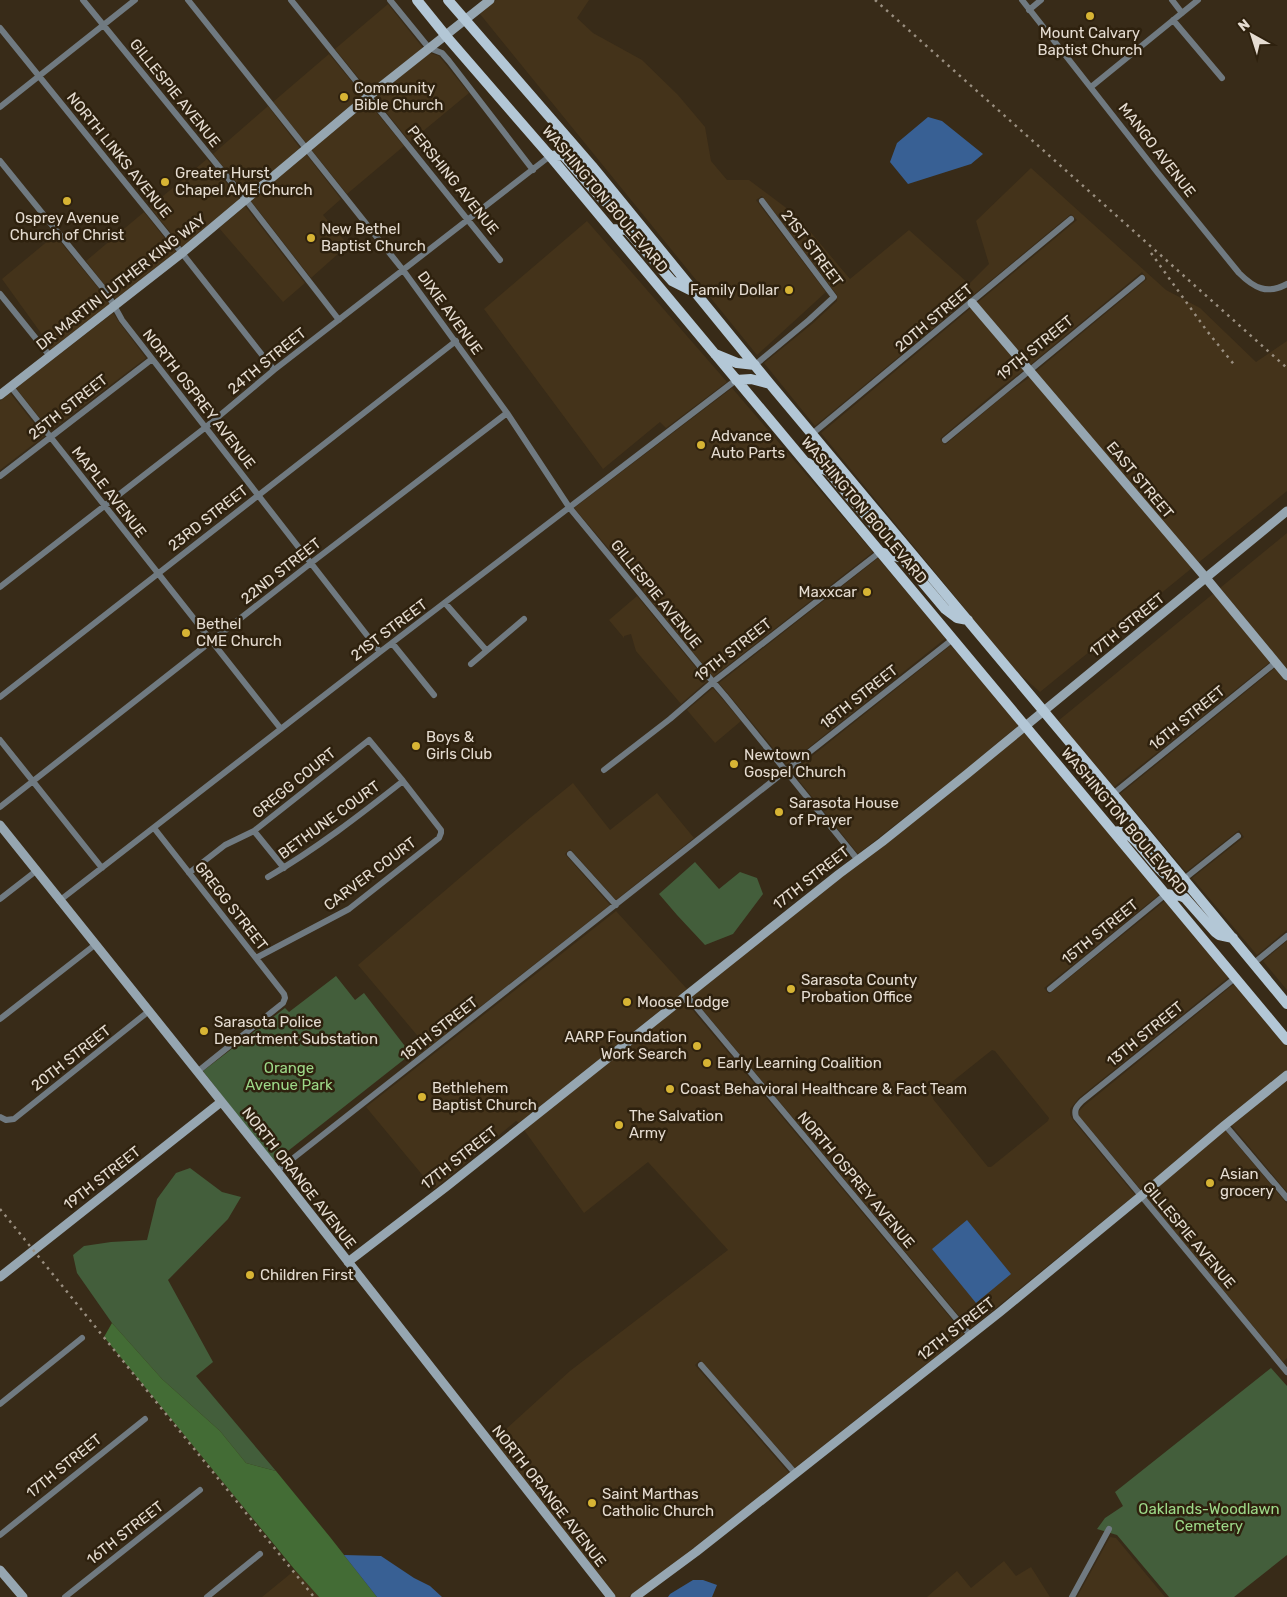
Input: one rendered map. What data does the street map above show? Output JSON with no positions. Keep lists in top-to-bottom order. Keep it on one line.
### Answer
{"streets":{"main road":["WASHINGTON BOULEVARD"],"street":["GILLESPIE AVENUE","MANGO AVENUE","NORTH LINKS AVENUE","PERSHING AVENUE","21ST STREET","DR MARTIN LUTHER KING WAY","DIXIE AVENUE","20TH STREET","19TH STREET","24TH STREET","NORTH OSPREY AVENUE","25TH STREET","EAST STREET","MAPLE AVENUE","23RD STREET","22ND STREET","17TH STREET","18TH STREET","16TH STREET","GREGG COURT","BETHUNE COURT","CARVER COURT","GREGG STREET","15TH STREET","13TH STREET","NORTH ORANGE AVENUE","12TH STREET"]},"crossings":[["GILLESPIE AVENUE","21ST STREET"],["GILLESPIE AVENUE","DR MARTIN LUTHER KING WAY"],["GILLESPIE AVENUE","DIXIE AVENUE"],["GILLESPIE AVENUE","19TH STREET"],["GILLESPIE AVENUE","24TH STREET"],["GILLESPIE AVENUE","17TH STREET"],["GILLESPIE AVENUE","18TH STREET"],["GILLESPIE AVENUE","13TH STREET"],["GILLESPIE AVENUE","12TH STREET"],["NORTH LINKS AVENUE","DR MARTIN LUTHER KING WAY"],["NORTH LINKS AVENUE","24TH STREET"],["PERSHING AVENUE","DR MARTIN LUTHER KING WAY"],["PERSHING AVENUE","24TH STREET"],["WASHINGTON BOULEVARD","21ST STREET"],["WASHINGTON BOULEVARD","DR MARTIN LUTHER KING WAY"],["WASHINGTON BOULEVARD","20TH STREET"],["WASHINGTON BOULEVARD","19TH STREET"],["WASHINGTON BOULEVARD","24TH STREET"],["WASHINGTON BOULEVARD","17TH STREET"],["WASHINGTON BOULEVARD","18TH STREET"],["WASHINGTON BOULEVARD","16TH STREET"],["WASHINGTON BOULEVARD","15TH STREET"],["WASHINGTON BOULEVARD","13TH STREET"],["21ST STREET","DIXIE AVENUE"],["21ST STREET","NORTH OSPREY AVENUE"],["21ST STREET","MAPLE AVENUE"],["21ST STREET","GREGG STREET"],["21ST STREET","NORTH ORANGE AVENUE"],["DR MARTIN LUTHER KING WAY","DIXIE AVENUE"],["DR MARTIN LUTHER KING WAY","NORTH OSPREY AVENUE"],["DR MARTIN LUTHER KING WAY","MAPLE AVENUE"],["DIXIE AVENUE","24TH STREET"],["DIXIE AVENUE","23RD STREET"],["DIXIE AVENUE","22ND STREET"],["20TH STREET","EAST STREET"],["20TH STREET","NORTH ORANGE AVENUE"],["19TH STREET","EAST STREET"],["19TH STREET","NORTH ORANGE AVENUE"],["24TH STREET","NORTH OSPREY AVENUE"],["24TH STREET","MAPLE AVENUE"],["NORTH OSPREY AVENUE","25TH STREET"],["NORTH OSPREY AVENUE","23RD STREET"],["NORTH OSPREY AVENUE","22ND STREET"],["NORTH OSPREY AVENUE","17TH STREET"],["NORTH OSPREY AVENUE","12TH STREET"],["25TH STREET","MAPLE AVENUE"],["EAST STREET","17TH STREET"],["EAST STREET","16TH STREET"],["MAPLE AVENUE","23RD STREET"],["MAPLE AVENUE","22ND STREET"],["17TH STREET","NORTH ORANGE AVENUE"],["18TH STREET","NORTH ORANGE AVENUE"],["GREGG COURT","BETHUNE COURT"],["GREGG COURT","CARVER COURT"],["GREGG COURT","GREGG STREET"],["BETHUNE COURT","CARVER COURT"],["CARVER COURT","GREGG STREET"],["GREGG STREET","NORTH ORANGE AVENUE"]],"parks":["Orange Avenue Park","Oaklands-Woodlawn Cemetery"],"places":["Mount Calvary Baptist Church","Community Bible Church","Greater Hurst Chapel AME Church","Osprey Avenue Church of Christ","New Bethel Baptist Church","Family Dollar","Advance Auto Parts","Maxxcar","Bethel CME Church","Boys & Girls Club","Newtown Gospel Church","Sarasota House of Prayer","Sarasota County Probation Office","Moose Lodge","Sarasota Police Department Substation","AARP Foundation Work Search","Early Learning Coalition","Coast Behavioral Healthcare & Fact Team","Bethlehem Baptist Church","The Salvation Army","Asian grocery","Children First","Saint Marthas Catholic Church"],"north":"top left"}
